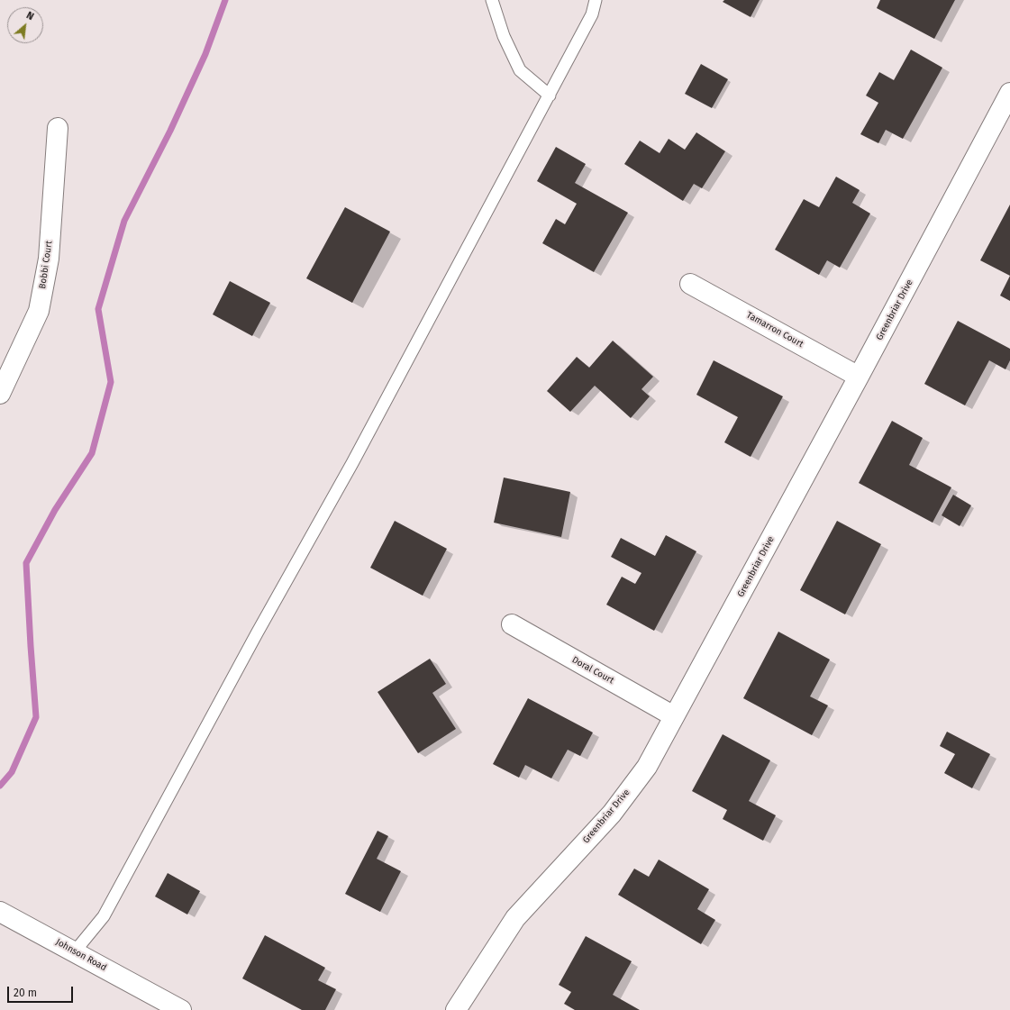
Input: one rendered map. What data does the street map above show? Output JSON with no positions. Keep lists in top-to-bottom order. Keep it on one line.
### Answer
{"streets":{"street":["Bobbi Court","Greenbriar Drive","Tamarron Court","Doral Court","Johnson Road"]},"crossings":[["Greenbriar Drive","Tamarron Court"],["Greenbriar Drive","Doral Court"]],"scale_bar":"20 m","north":"top right"}
